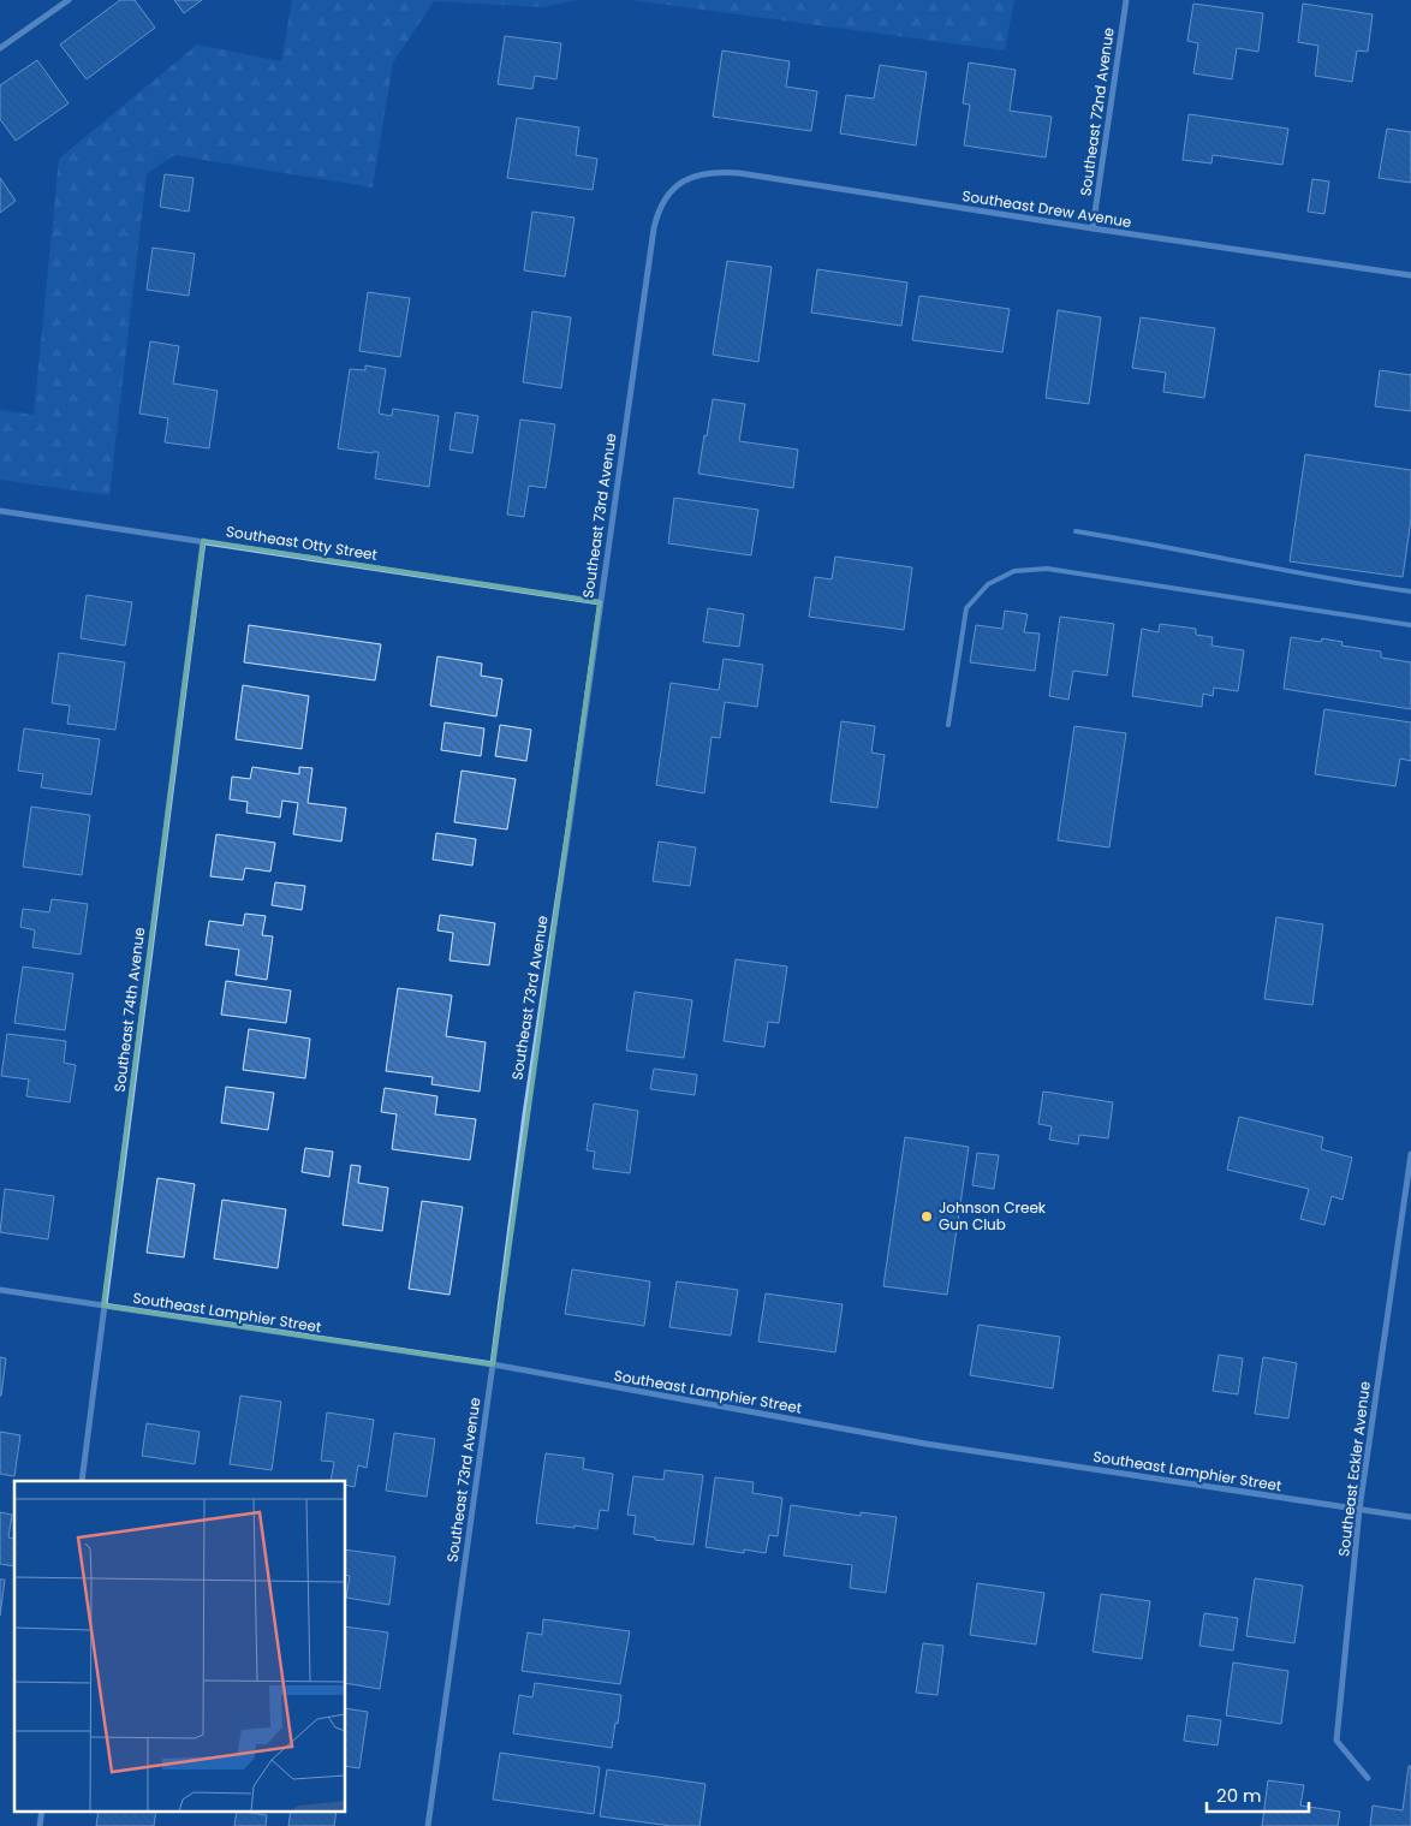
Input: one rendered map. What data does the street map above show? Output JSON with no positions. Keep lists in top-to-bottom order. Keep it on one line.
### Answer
{"streets":{"street":["Southeast 72nd Avenue","Southeast Drew Avenue","Southeast 73rd Avenue","Southeast Otty Street","Southeast 74th Avenue","Southeast Lamphier Street","Southeast Eckler Avenue"]},"crossings":[["Southeast 72nd Avenue","Southeast Drew Avenue"],["Southeast Drew Avenue","Southeast 73rd Avenue"],["Southeast 73rd Avenue","Southeast Otty Street"],["Southeast 73rd Avenue","Southeast Lamphier Street"],["Southeast Otty Street","Southeast 74th Avenue"],["Southeast 74th Avenue","Southeast Lamphier Street"],["Southeast Lamphier Street","Southeast Eckler Avenue"]],"places":["Johnson Creek Gun Club"],"scale_bar":"20 m"}
